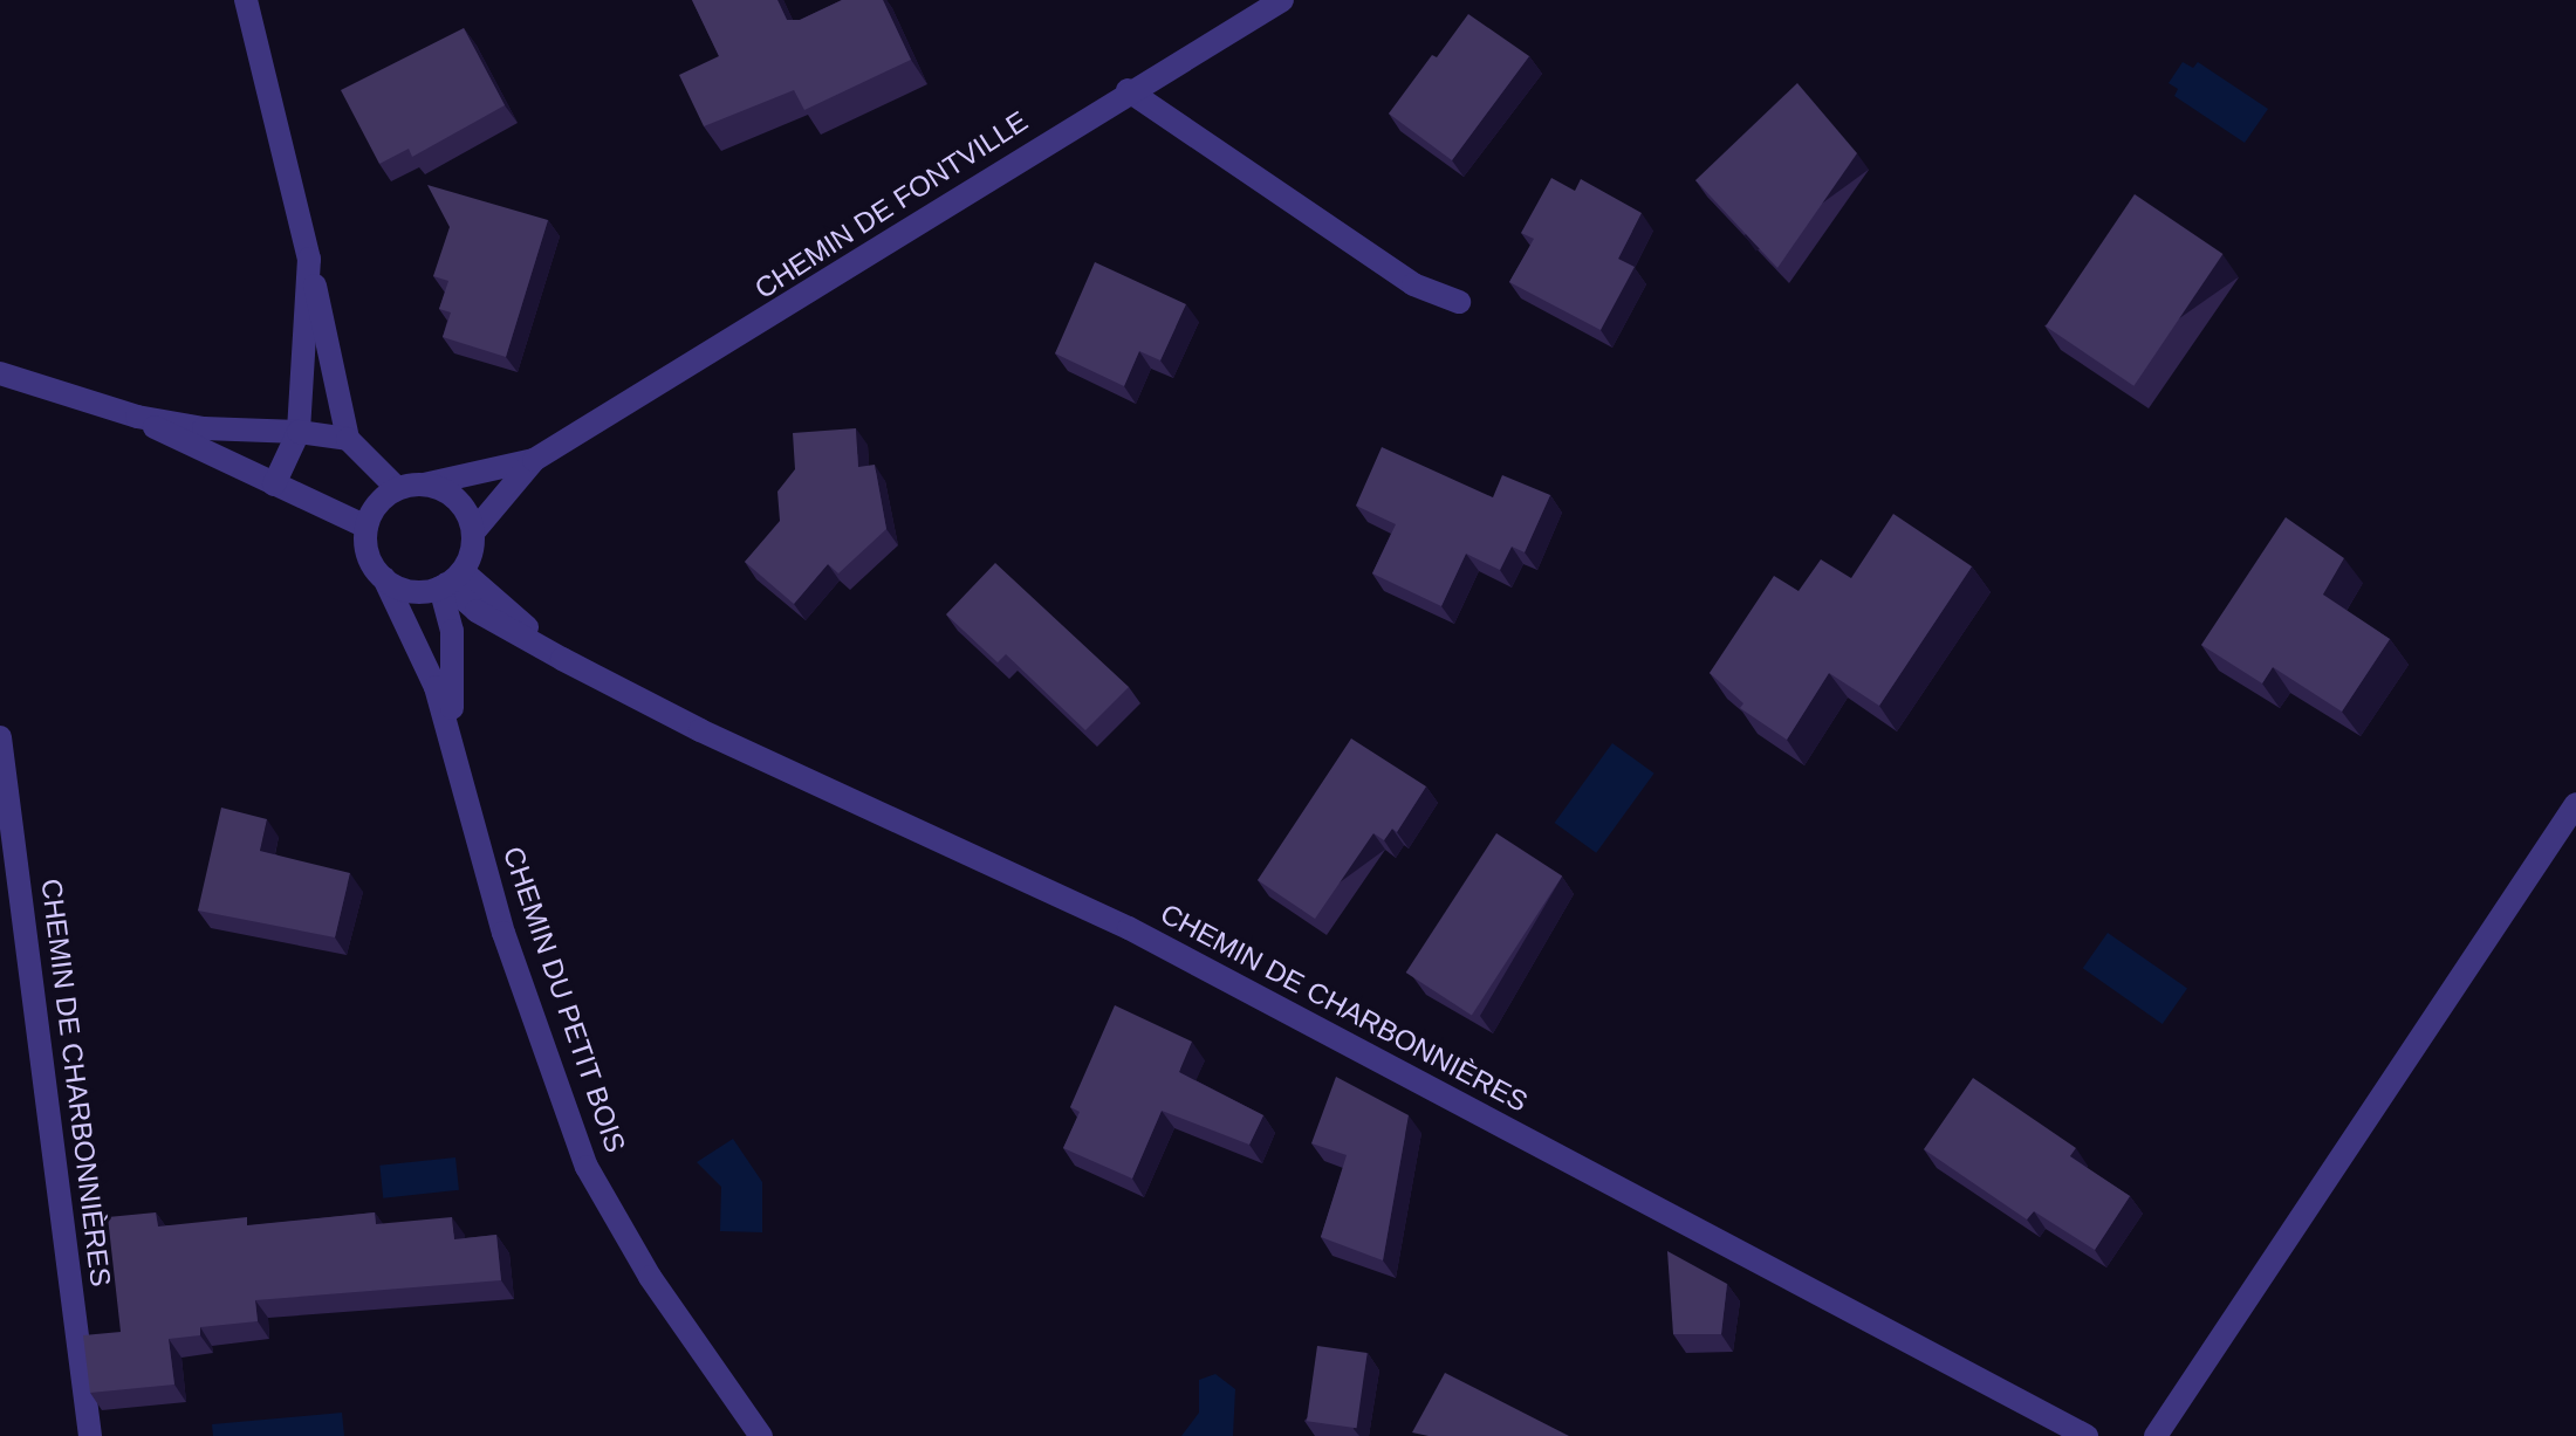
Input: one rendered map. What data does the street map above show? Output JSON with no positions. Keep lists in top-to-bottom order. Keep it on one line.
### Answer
{"streets":{"street":["CHEMIN DE FONTVILLE","CHEMIN DU PETIT BOIS","CHEMIN DE CHARBONNIÈRES"]},"crossings":[["CHEMIN DE FONTVILLE","CHEMIN DU PETIT BOIS"],["CHEMIN DE FONTVILLE","CHEMIN DE CHARBONNIÈRES"],["CHEMIN DU PETIT BOIS","CHEMIN DE CHARBONNIÈRES"]]}
